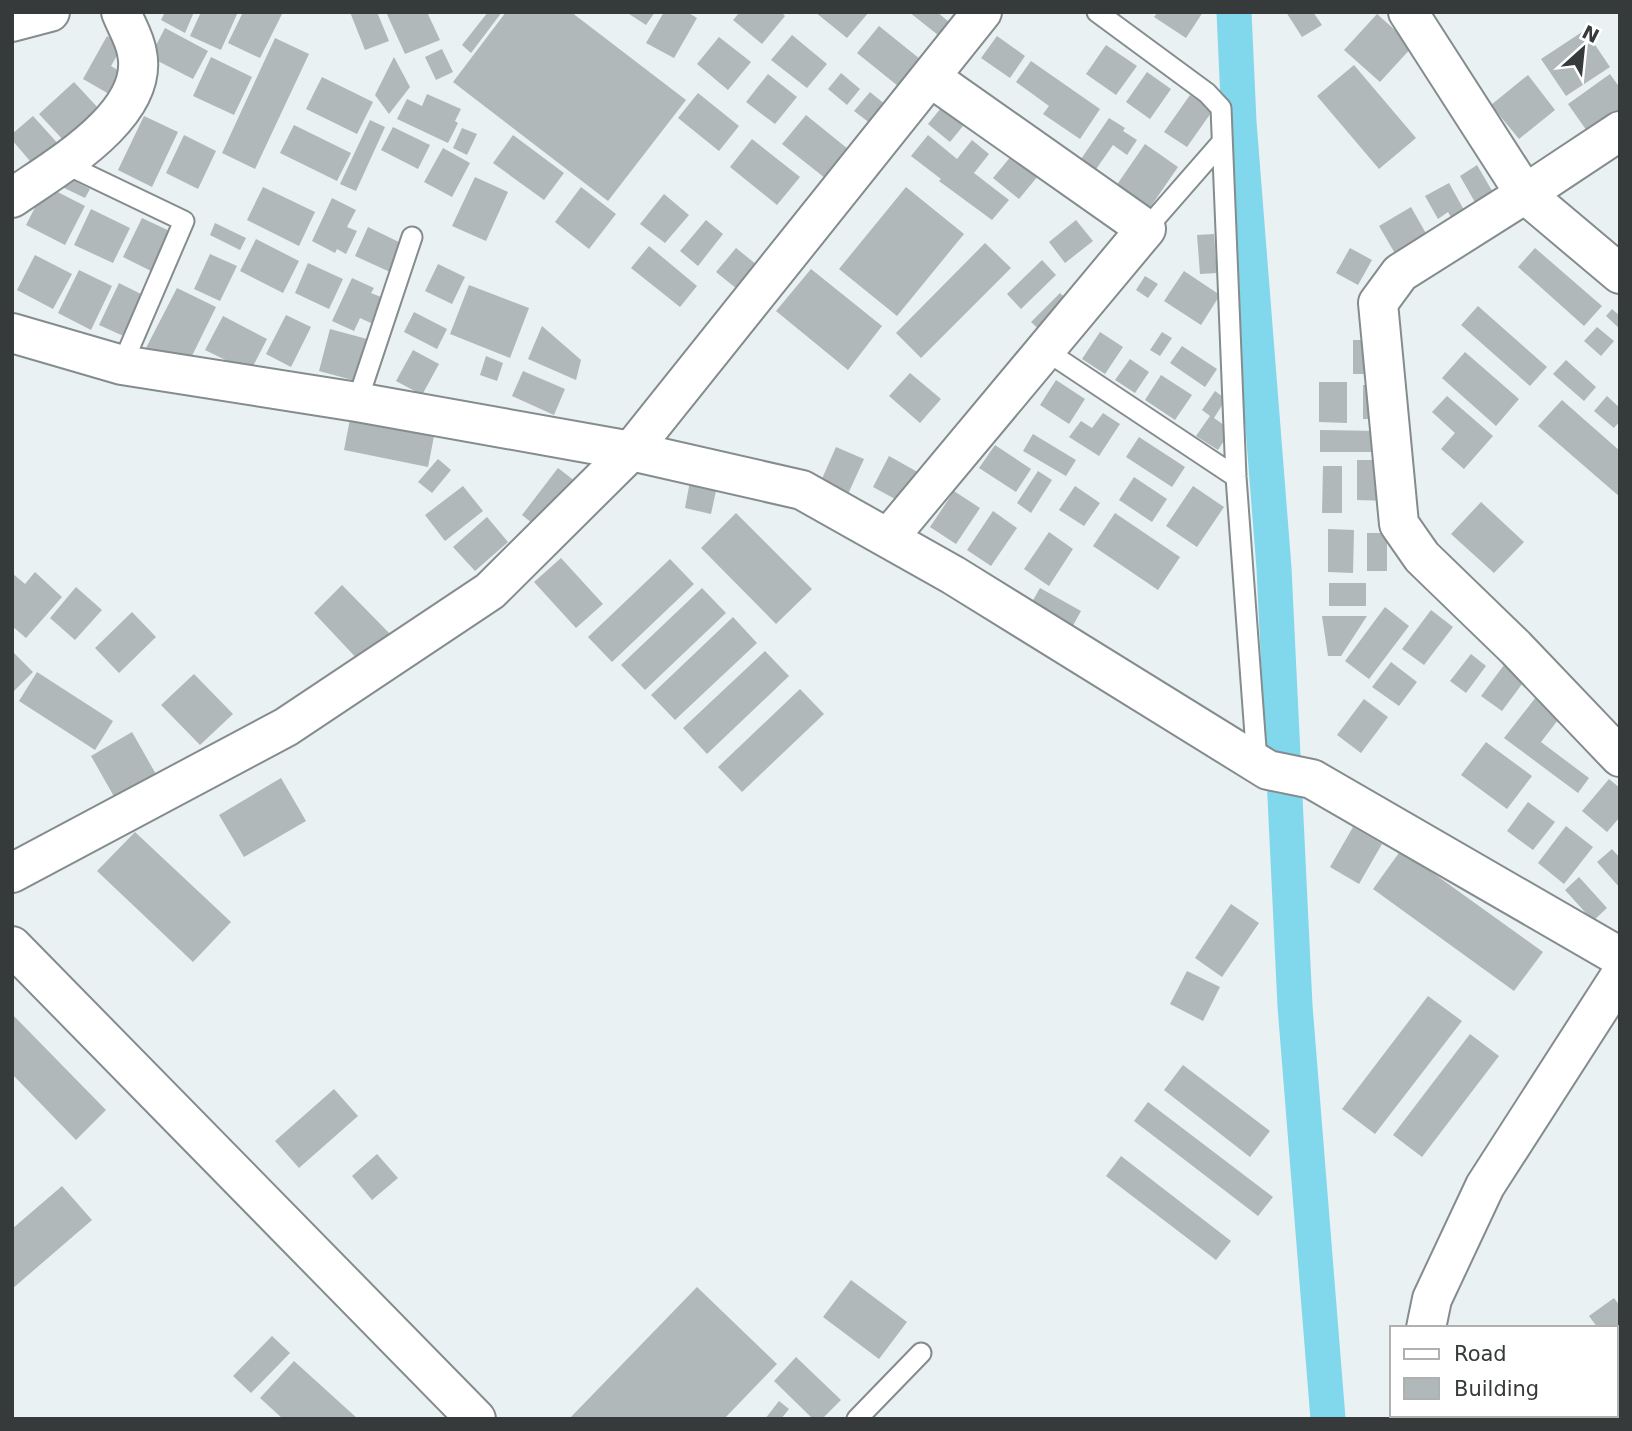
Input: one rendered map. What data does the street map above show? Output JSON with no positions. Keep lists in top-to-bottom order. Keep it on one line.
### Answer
{"legend":["Road","Building"],"north":"top right"}
